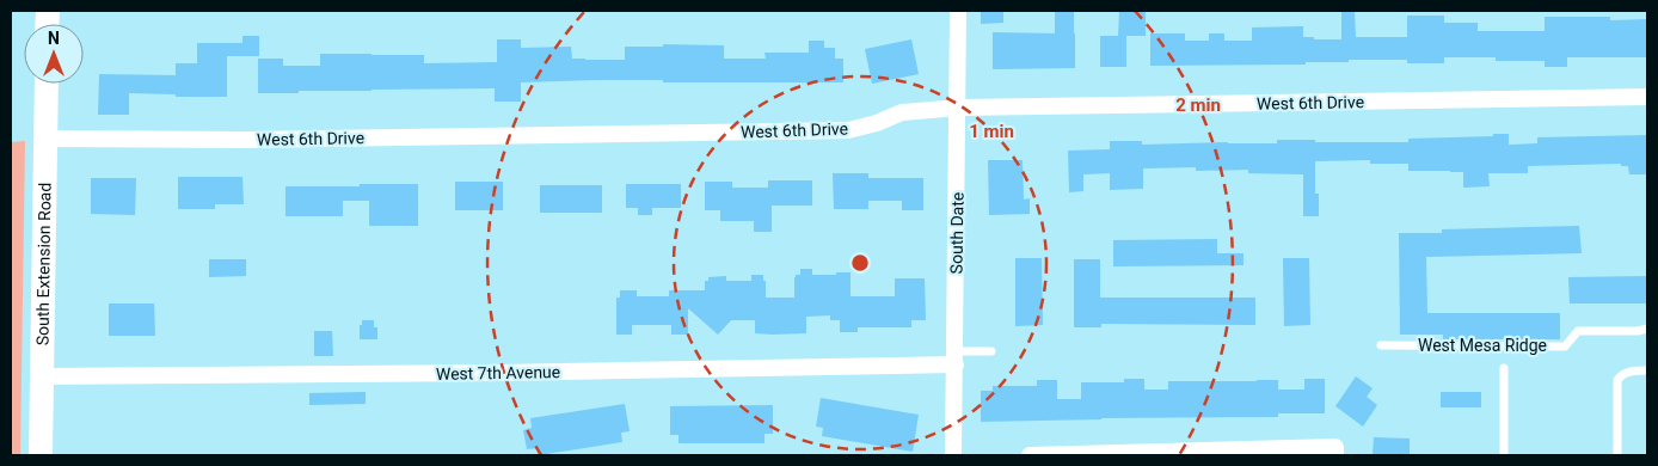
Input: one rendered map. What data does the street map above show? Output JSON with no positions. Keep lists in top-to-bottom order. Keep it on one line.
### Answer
{"streets":{"street":["West 6th Drive","South Date","South Extension Road","West 7th Avenue"],"lane":["West Mesa Ridge"]},"crossings":[["West 6th Drive","South Date"],["West 6th Drive","South Extension Road"],["South Date","West 7th Avenue"],["South Extension Road","West 7th Avenue"]],"north":"top","rings":["2 min","1 min"]}
